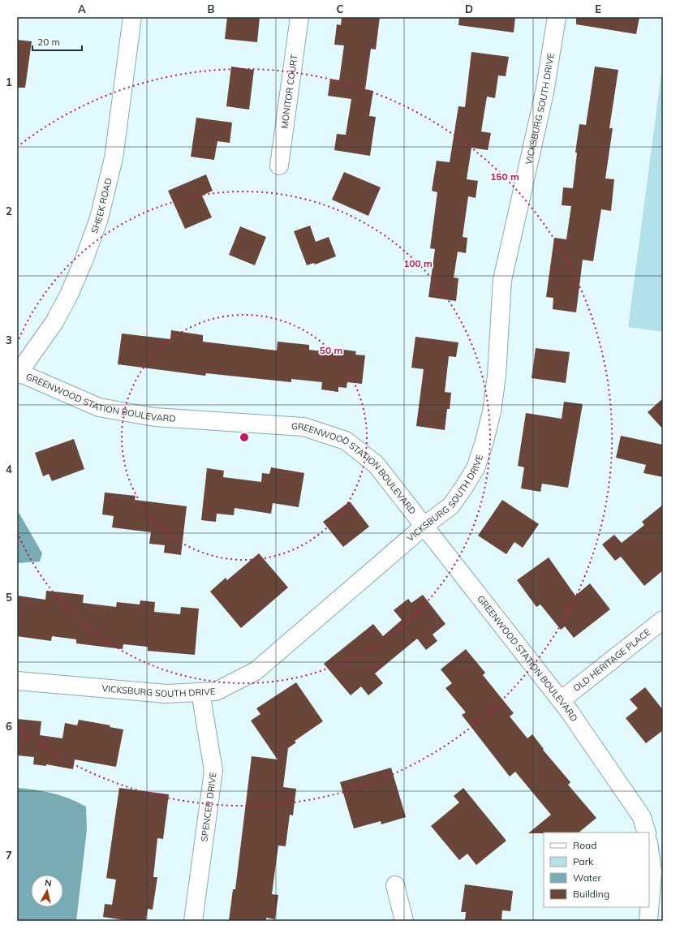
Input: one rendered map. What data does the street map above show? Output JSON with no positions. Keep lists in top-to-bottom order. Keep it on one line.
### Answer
{"streets":{"street":["MONITOR COURT","VICKSBURG SOUTH DRIVE","SHEEK ROAD","GREENWOOD STATION BOULEVARD","OLD HERITAGE PLACE","SPENCER DRIVE"]},"crossings":[["VICKSBURG SOUTH DRIVE","GREENWOOD STATION BOULEVARD"],["VICKSBURG SOUTH DRIVE","SPENCER DRIVE"],["SHEEK ROAD","GREENWOOD STATION BOULEVARD"],["GREENWOOD STATION BOULEVARD","OLD HERITAGE PLACE"]],"legend":["Road","Park","Water","Building"],"scale_bar":"20 m","north":"top","grid":{"columns":["A","B","C","D","E"],"rows":["1","2","3","4","5","6","7"]},"rings":["150 m","100 m","50 m"]}
